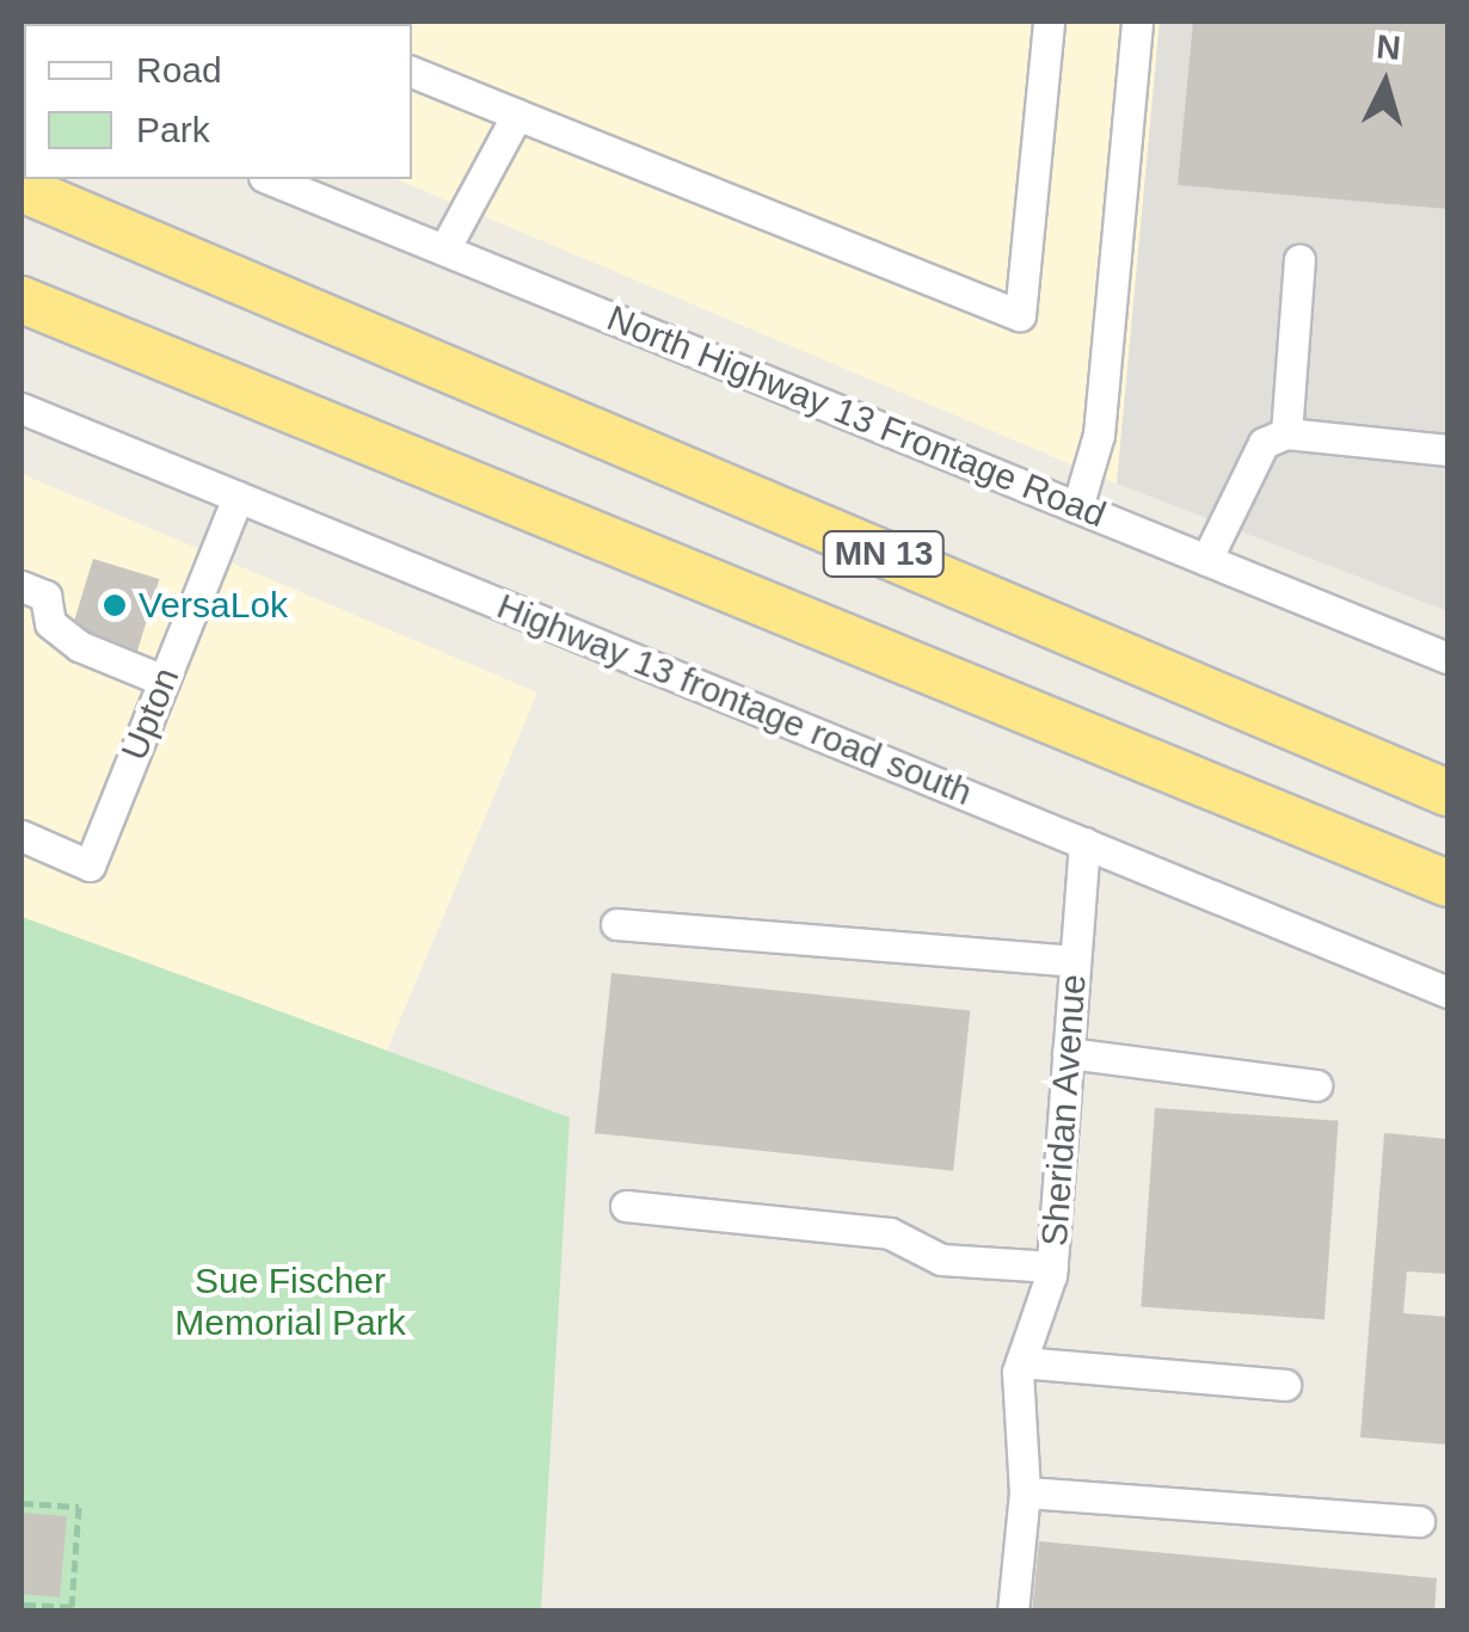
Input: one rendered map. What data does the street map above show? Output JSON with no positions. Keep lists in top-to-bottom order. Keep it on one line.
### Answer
{"streets":{"highway":["MN 13"],"street":["North Highway 13 Frontage Road","Highway 13 frontage road south","Upton","Sheridan Avenue"]},"crossings":[["Highway 13 frontage road south","Upton"],["Highway 13 frontage road south","Sheridan Avenue"]],"parks":["Sue Fischer Memorial Park"],"places":["VersaLok"],"legend":["Road","Park"],"north":"top"}
